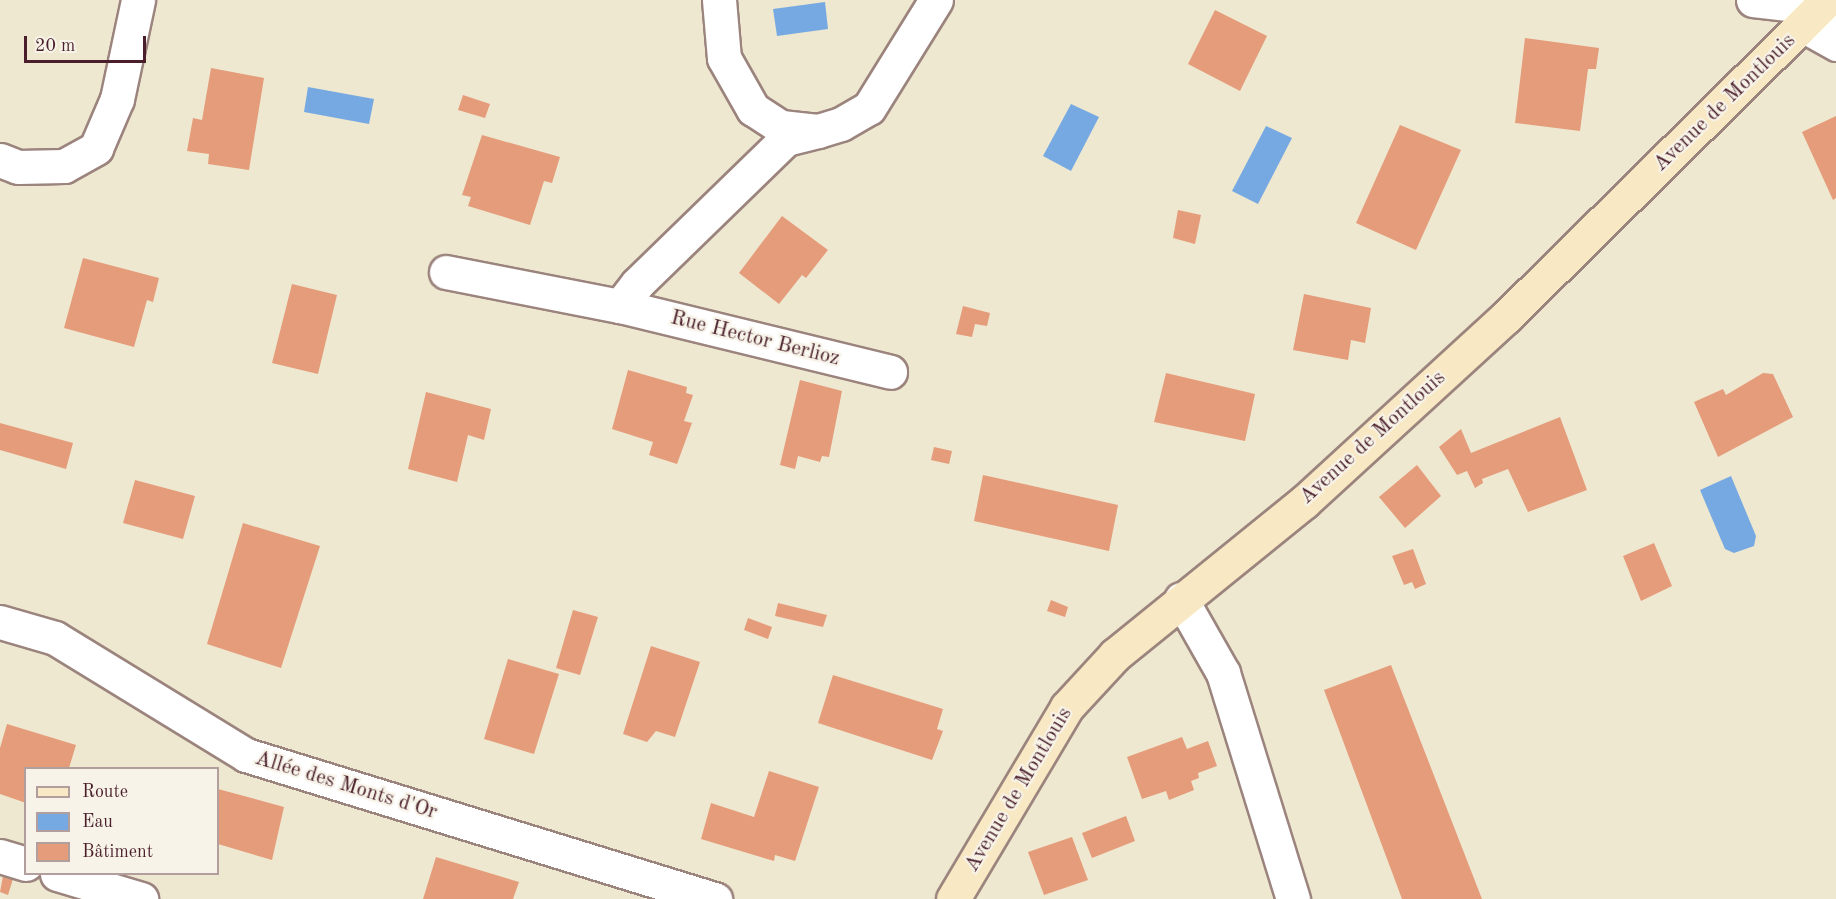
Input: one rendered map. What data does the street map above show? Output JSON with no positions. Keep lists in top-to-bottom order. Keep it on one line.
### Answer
{"streets":{"street":["Avenue de Montlouis","Rue Hector Berlioz","Allée des Monts d'Or"]},"legend":["Route","Eau","Bâtiment"],"scale_bar":"20 m"}
